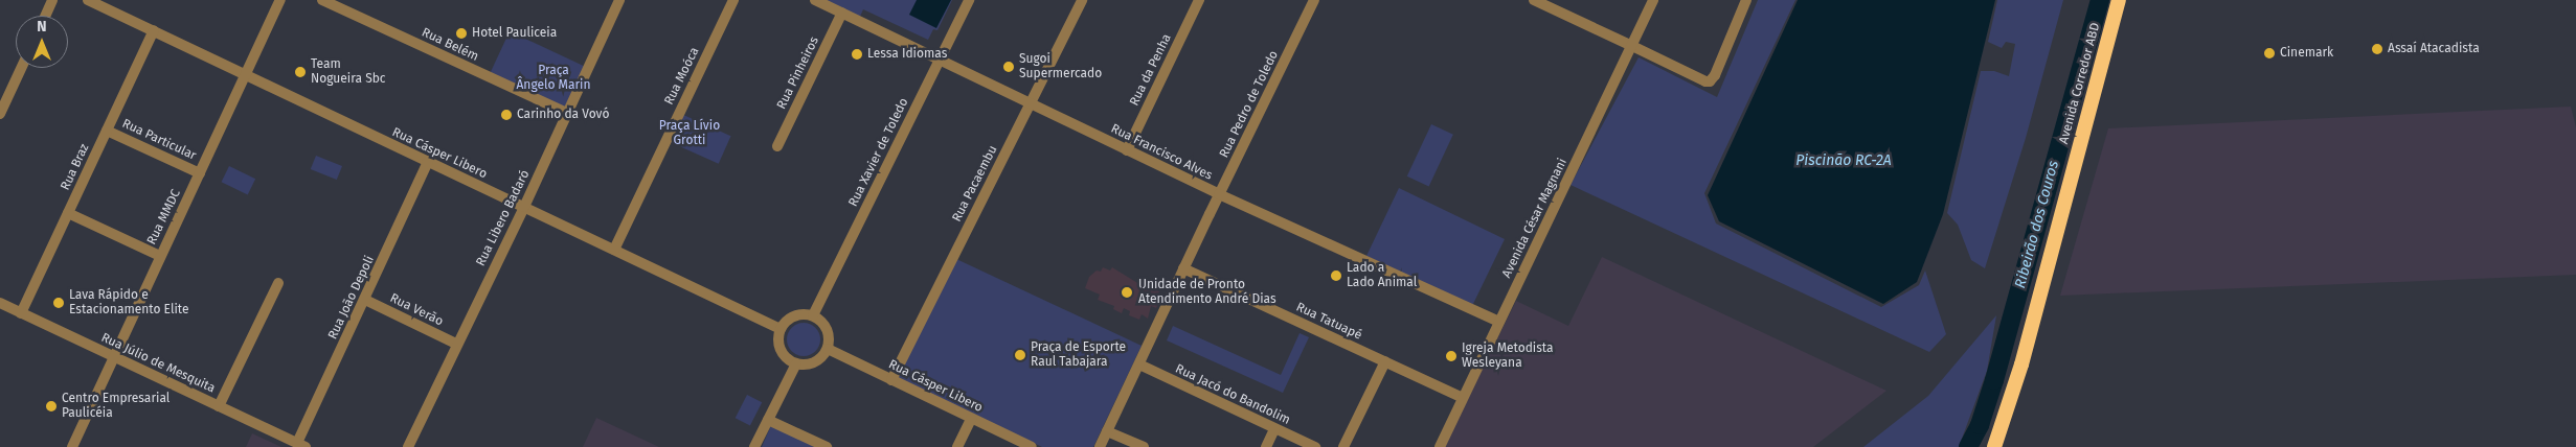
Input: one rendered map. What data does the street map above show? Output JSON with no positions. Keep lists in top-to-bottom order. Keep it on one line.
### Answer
{"streets":{"highway":["Avenida Corredor ABD"],"street":["Rua Belém","Rua da Penha","Rua Pinheiros","Rua Moóca","Rua Pedro de Toledo","Rua Particular","Rua Xavier de Toledo","Rua Francisco Alves","Rua Cásper Libero","Rua Braz","Rua Pacaembu","Rua MMDC","Rua Libero Badaró","Avenida César Magnani","Rua João Depoli","Rua Verão","Rua Tatuapé","Rua Júlio de Mesquita","Rua Jacó do Bandolim"]},"crossings":[["Rua Belém","Rua Libero Badaró"],["Rua da Penha","Rua Francisco Alves"],["Rua Pinheiros","Rua Francisco Alves"],["Rua Moóca","Rua Cásper Libero"],["Rua Pedro de Toledo","Rua Francisco Alves"],["Rua Pedro de Toledo","Rua Tatuapé"],["Rua Pedro de Toledo","Rua Jacó do Bandolim"],["Rua Particular","Rua Braz"],["Rua Particular","Rua MMDC"],["Rua Xavier de Toledo","Rua Francisco Alves"],["Rua Xavier de Toledo","Rua Cásper Libero"],["Rua Francisco Alves","Rua Pacaembu"],["Rua Francisco Alves","Avenida César Magnani"],["Rua Cásper Libero","Rua Braz"],["Rua Cásper Libero","Rua Pacaembu"],["Rua Cásper Libero","Rua MMDC"],["Rua Cásper Libero","Rua Libero Badaró"],["Rua Cásper Libero","Rua João Depoli"],["Rua Braz","Rua Júlio de Mesquita"],["Rua MMDC","Rua Júlio de Mesquita"],["Rua Libero Badaró","Rua Verão"],["Avenida César Magnani","Rua Tatuapé"],["Rua João Depoli","Rua Verão"],["Rua João Depoli","Rua Júlio de Mesquita"]],"water":["Piscinão RC-2A","Ribeirão dos Couros"],"parks":["Praça Ângelo Marin","Praça Lívio Grotti"],"places":["Hotel Pauliceia","Assaí Atacadista","Cinemark","Lessa Idiomas","Sugoi Supermercado","Team Nogueira Sbc","Carinho da Vovó","Lado a Lado Animal","Unidade de Pronto Atendimento André Dias","Lava Rápido e Estacionamento Elite","Praça de Esporte Raul Tabajara","Igreja Metodista Wesleyana","Centro Empresarial Paulicéia"],"north":"top"}
